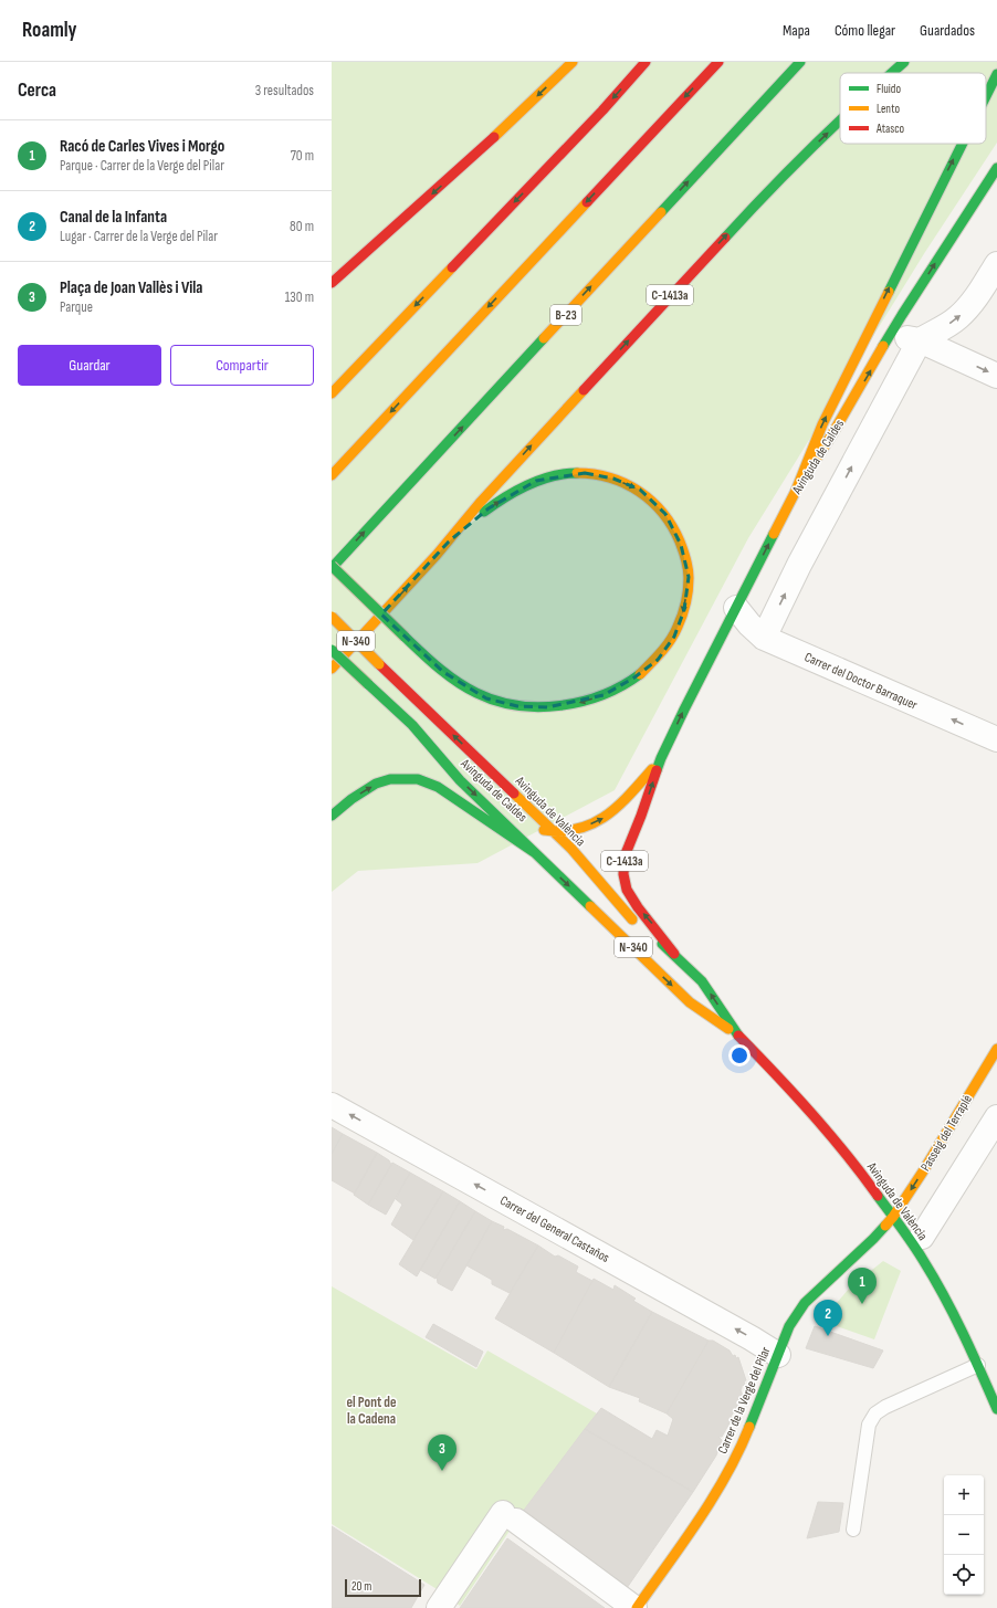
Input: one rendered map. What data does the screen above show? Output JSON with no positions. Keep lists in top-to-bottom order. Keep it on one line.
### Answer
{"streets":{"main road":["C-1413a","B-23","Avinguda de Caldes","N-340","Avinguda de València","Passeig del Terraplè","Carrer de la Verge del Pilar"],"street":["Carrer del Doctor Barraquer","Carrer del General Castaños"]},"crossings":[["Avinguda de Caldes","Carrer del Doctor Barraquer"],["Avinguda de Caldes","Avinguda de València"],["Avinguda de València","Passeig del Terraplè"],["Avinguda de València","Carrer de la Verge del Pilar"],["Passeig del Terraplè","Carrer de la Verge del Pilar"],["Carrer del General Castaños","Carrer de la Verge del Pilar"]],"one_way":["Carrer del Doctor Barraquer","Passeig del Terraplè","Carrer del General Castaños"],"districts":["el Pont de la Cadena"],"legend":["Fluido","Lento","Atasco"],"scale_bar":"20 m","page":{"header":"Roamly","nav":["Mapa","Cómo llegar","Guardados"],"heading":["Cerca","3 resultados"],"list":[{"mark":"1","name":"Racó de Carles Vives i Morgo","note":"Parque · Carrer de la Verge del Pilar","value":"70 m"},{"mark":"2","name":"Canal de la Infanta","note":"Lugar · Carrer de la Verge del Pilar","value":"80 m"},{"mark":"3","name":"Plaça de Joan Vallès i Vila","note":"Parque","value":"130 m"}],"buttons":["Guardar","Compartir"],"pins":["1","2","3"],"map_buttons":["+","−"],"scale":"20 m"}}
